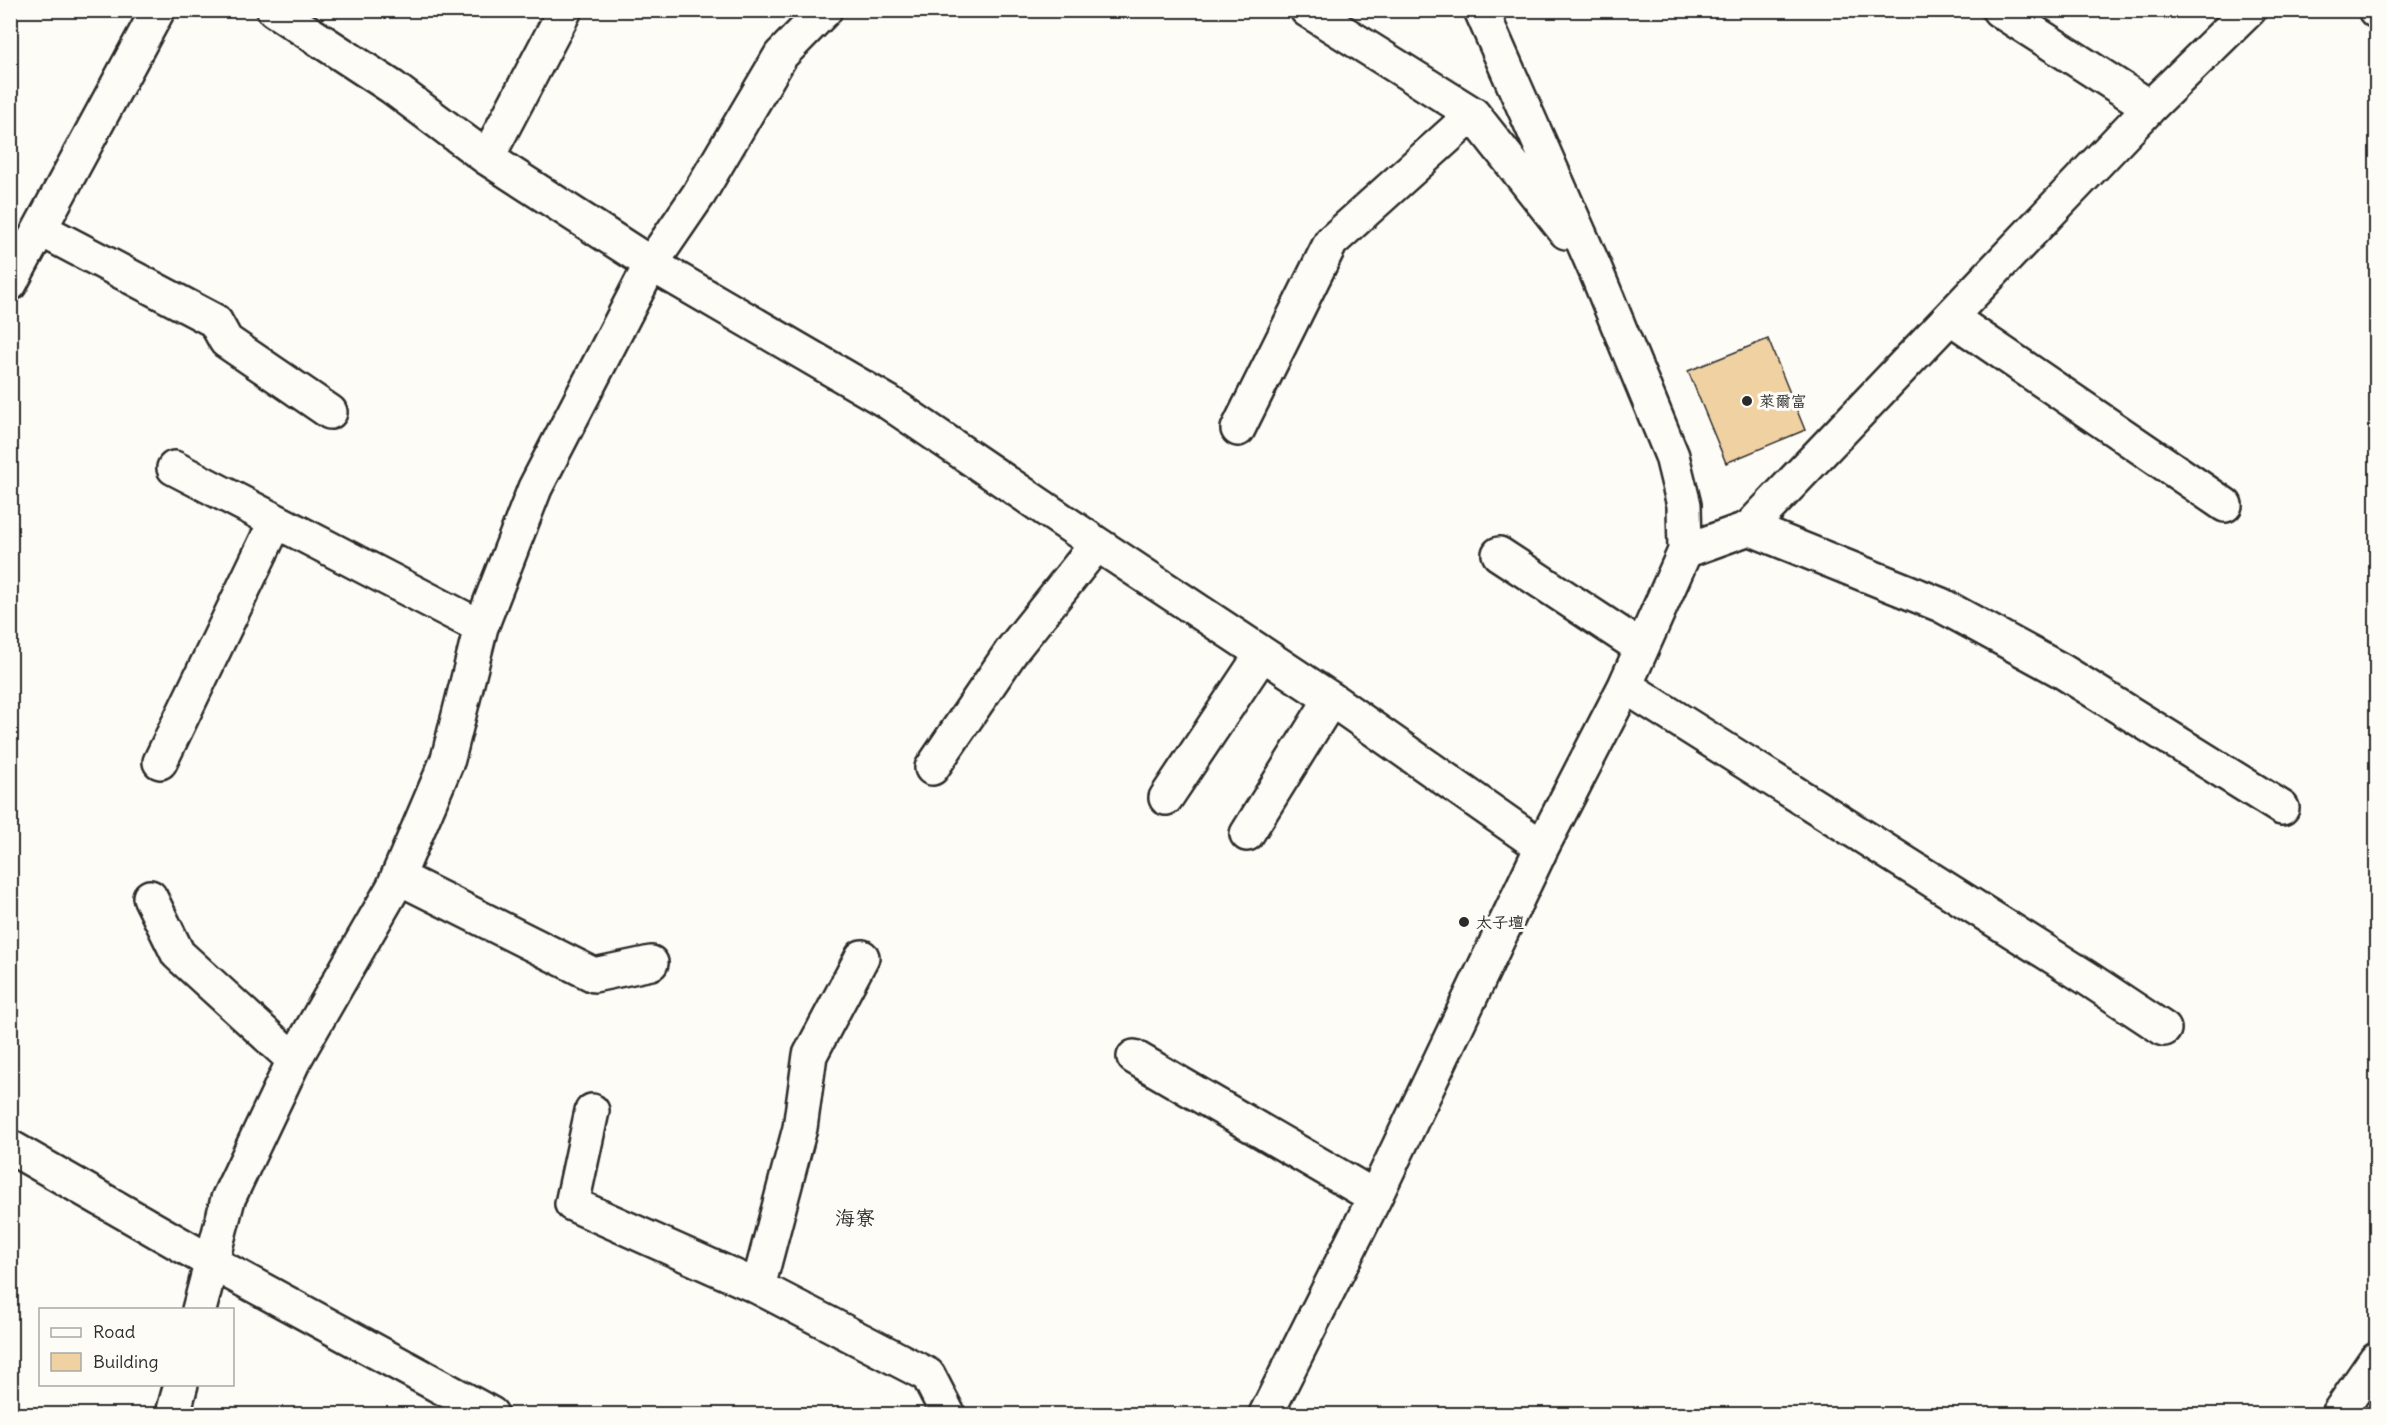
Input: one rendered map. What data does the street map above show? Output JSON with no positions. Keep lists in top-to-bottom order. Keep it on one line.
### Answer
{"districts":["海寮"],"places":["萊爾富","太子壇"],"legend":["Road","Building"]}
